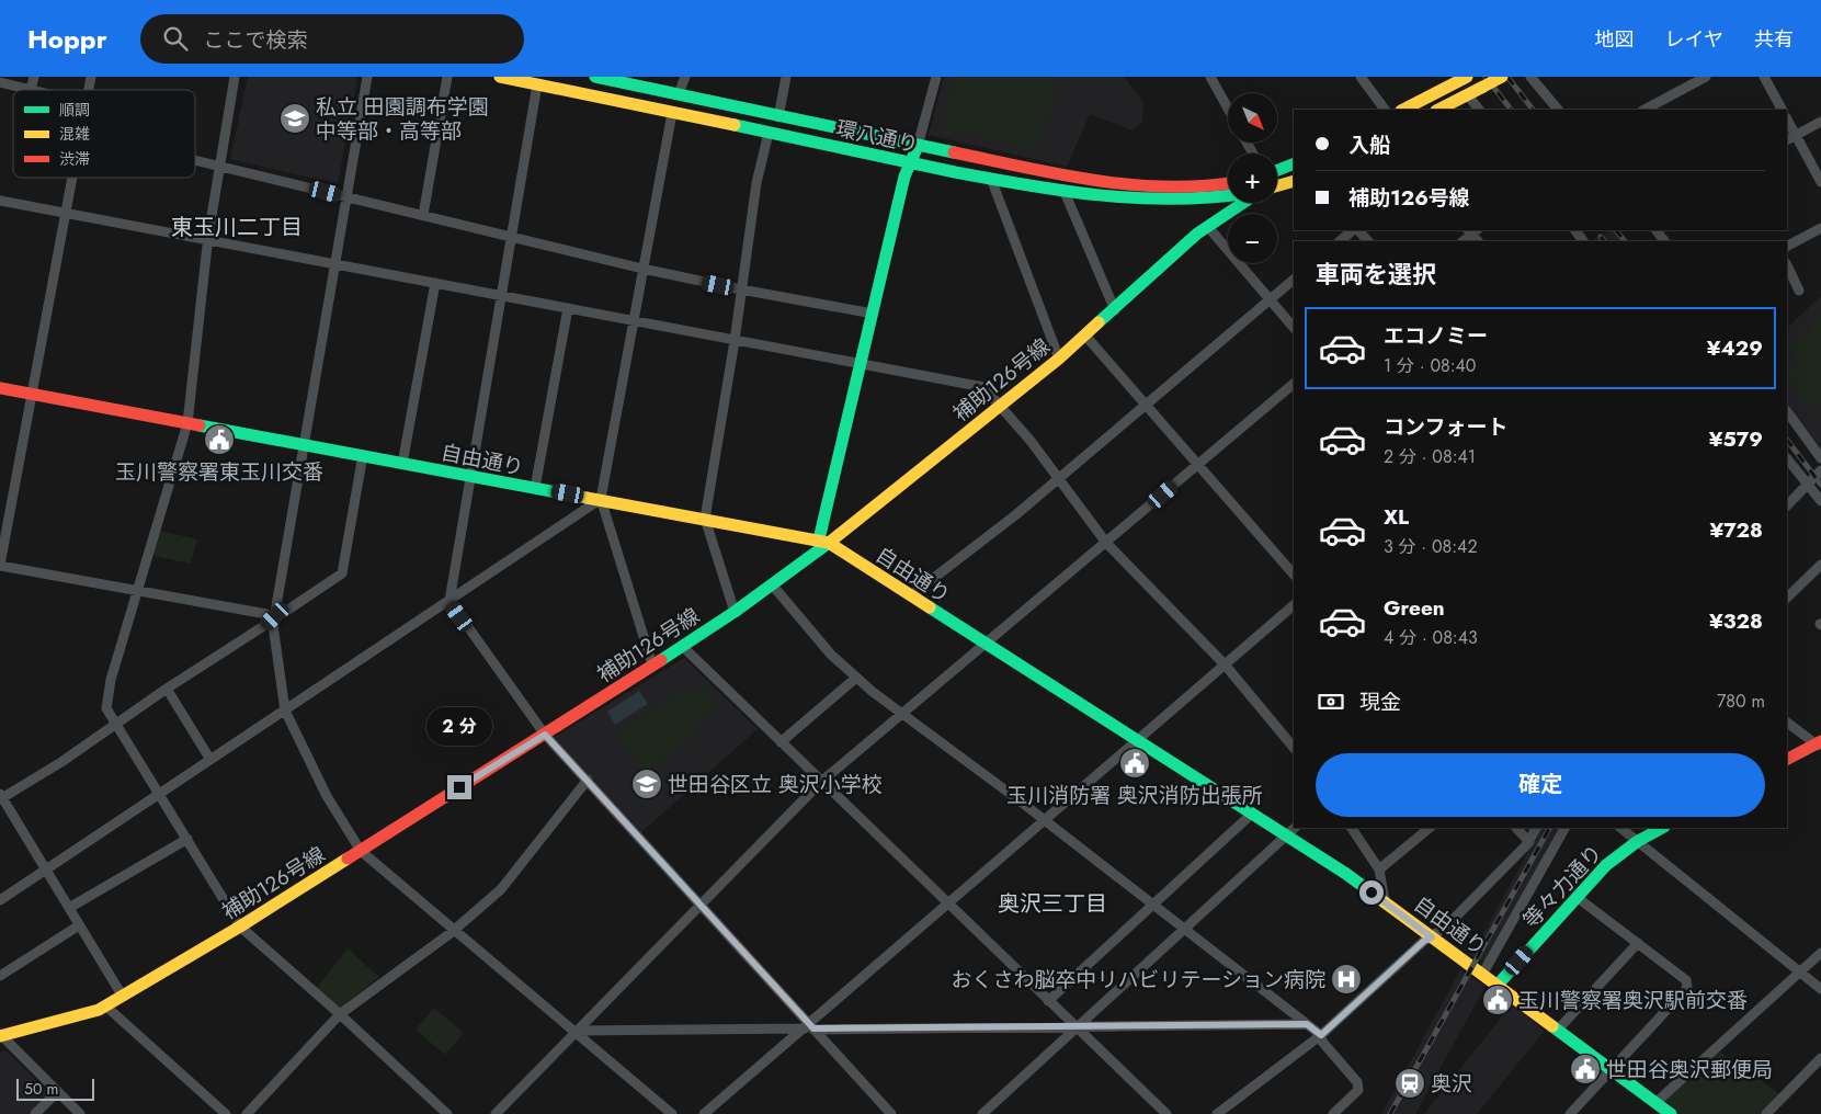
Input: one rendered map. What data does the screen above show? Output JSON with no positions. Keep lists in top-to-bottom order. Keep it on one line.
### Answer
{"streets":{"main road":["環八通り","補助126号線","自由通り","等々力通り"]},"crossings":[["補助126号線","自由通り"],["自由通り","等々力通り"]],"districts":["東玉川二丁目","奥沢三丁目"],"places":{"school or university":["私立 田園調布学園 中等部・高等部","世田谷区立 奥沢小学校"],"public building":["玉川警察署東玉川交番","玉川消防署 奥沢消防出張所","玉川警察署奥沢駅前交番","世田谷奥沢郵便局"],"hospital":["おくさわ脳卒中リハビリテーション病院"],"station":["奥沢"]},"legend":["順調","混雑","渋滞"],"scale_bar":"50 m","north":"bottom right","page":{"header":"Hoppr","search":"ここで検索","nav":["地図","レイヤ","共有"],"map_buttons":["+","−"],"banner":["入船","補助126号線"],"heading":"車両を選択","list":[{"name":"エコノミー","note":"1 分 · 08:40","value":"¥429"},{"name":"コンフォート","note":"2 分 · 08:41","value":"¥579"},{"name":"XL","note":"3 分 · 08:42","value":"¥728"},{"name":"Green","note":"4 分 · 08:43","value":"¥328"}],"pay":["現金","780 m"],"bubble":"2 分","buttons":"確定","scale":"50 m"}}
